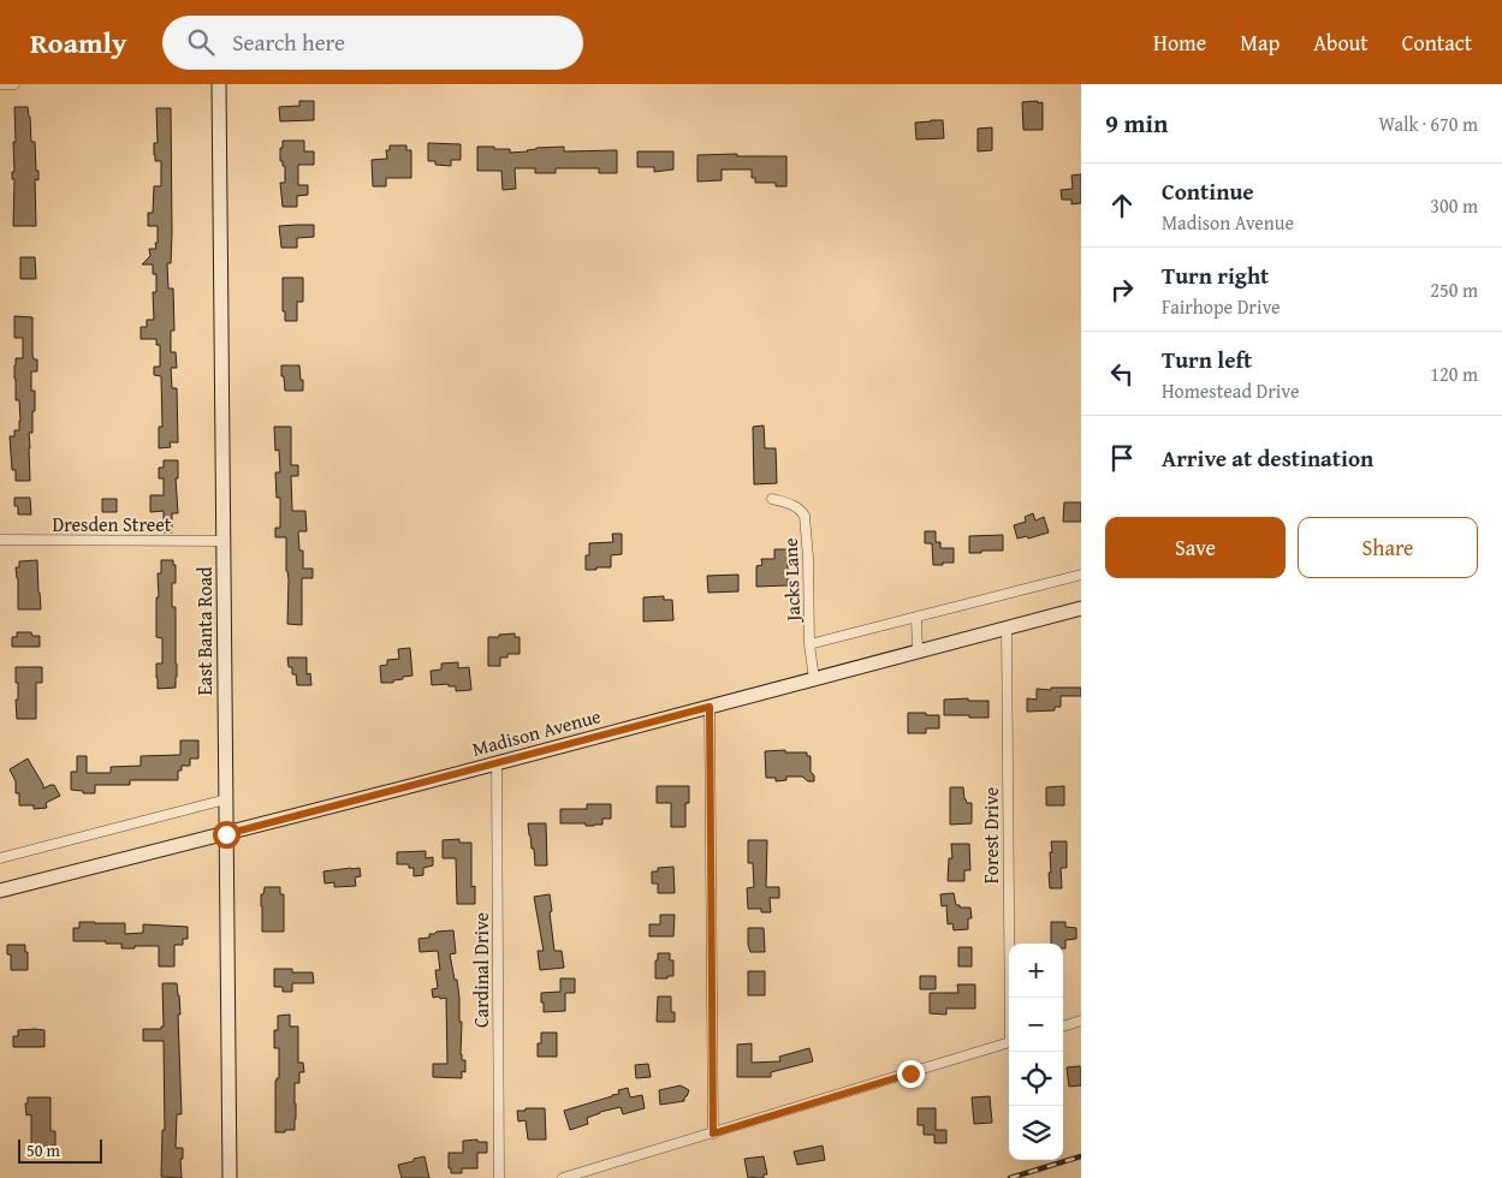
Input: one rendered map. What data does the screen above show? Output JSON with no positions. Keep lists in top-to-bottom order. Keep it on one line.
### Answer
{"streets":{"main road":["East Banta Road","Madison Avenue"],"street":["Dresden Street","Jacks Lane","Forest Drive","Cardinal Drive"]},"crossings":[["Dresden Street","East Banta Road"],["Jacks Lane","Madison Avenue"],["East Banta Road","Madison Avenue"],["Madison Avenue","Forest Drive"],["Madison Avenue","Cardinal Drive"]],"scale_bar":"50 m","page":{"header":"Roamly","search":"Search here","nav":["Home","Map","About","Contact"],"heading":["9 min","Walk · 670 m"],"list":[["Continue","Madison Avenue","300 m"],["Turn right","Fairhope Drive","250 m"],["Turn left","Homestead Drive","120 m"],"Arrive at destination"],"buttons":["Save","Share"],"map_buttons":["+","−"],"scale":"50 m"}}
